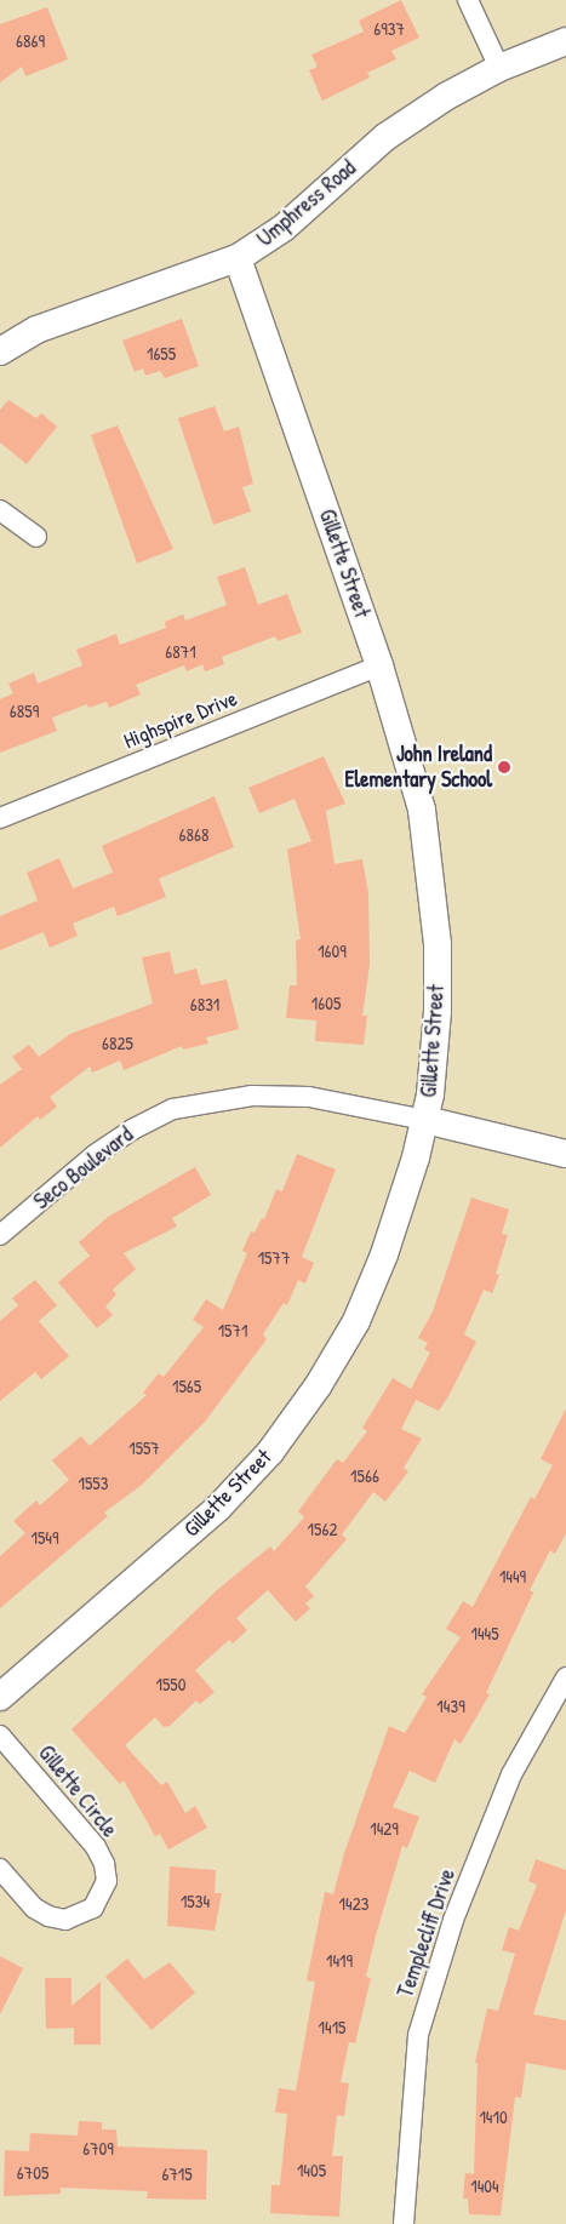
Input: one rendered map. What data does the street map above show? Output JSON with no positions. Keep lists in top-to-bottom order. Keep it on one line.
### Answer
{"streets":{"street":["Umphress Road","Gillette Street","Highspire Drive","Seco Boulevard","Gillette Circle","Templecliff Drive"]},"crossings":[["Umphress Road","Gillette Street"],["Gillette Street","Highspire Drive"],["Gillette Street","Seco Boulevard"]],"places":["John Ireland Elementary School"],"house_numbers":["6937","6869","1655","6871","6859","6868","1609","1605","6831","6825","1577","1571","1565","1557","1566","1553","1562","1549","1449","1445","1550","1439","1429","1534","1423","1419","1415","1410","6709","1405","6705","6715","1404"]}
